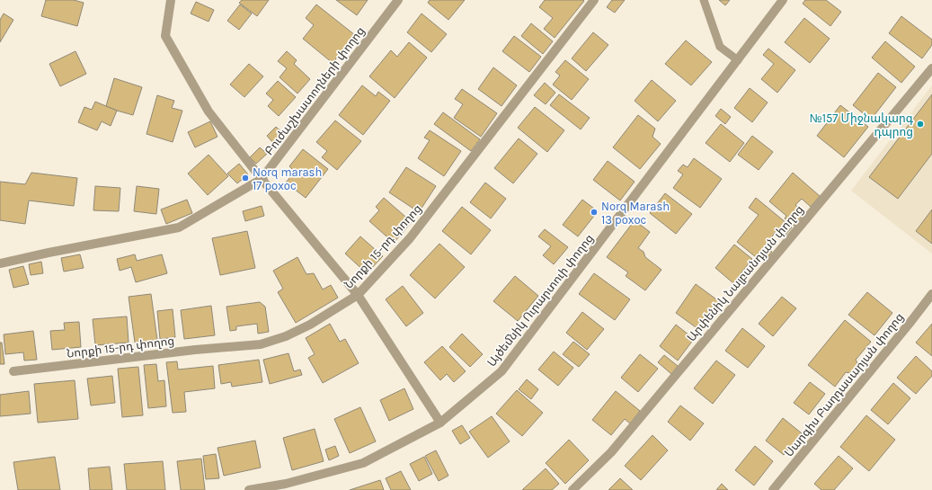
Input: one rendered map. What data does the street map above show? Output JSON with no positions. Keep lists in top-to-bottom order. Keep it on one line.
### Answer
{"streets":{"street":["Բուժաշխատողների փողոց","Նորքի 15-րդ փողոց","Արփենիկ Նալբանդյան փողոց","Այծեմնիկ Ուրարտուի փողոց","Սարգիս Բաղդասարյան փողոց"]},"places":["№157 Միջնակարգ դպրոց","Norq marash 17 poxoc","Norq Marash 13 poxoc"]}
